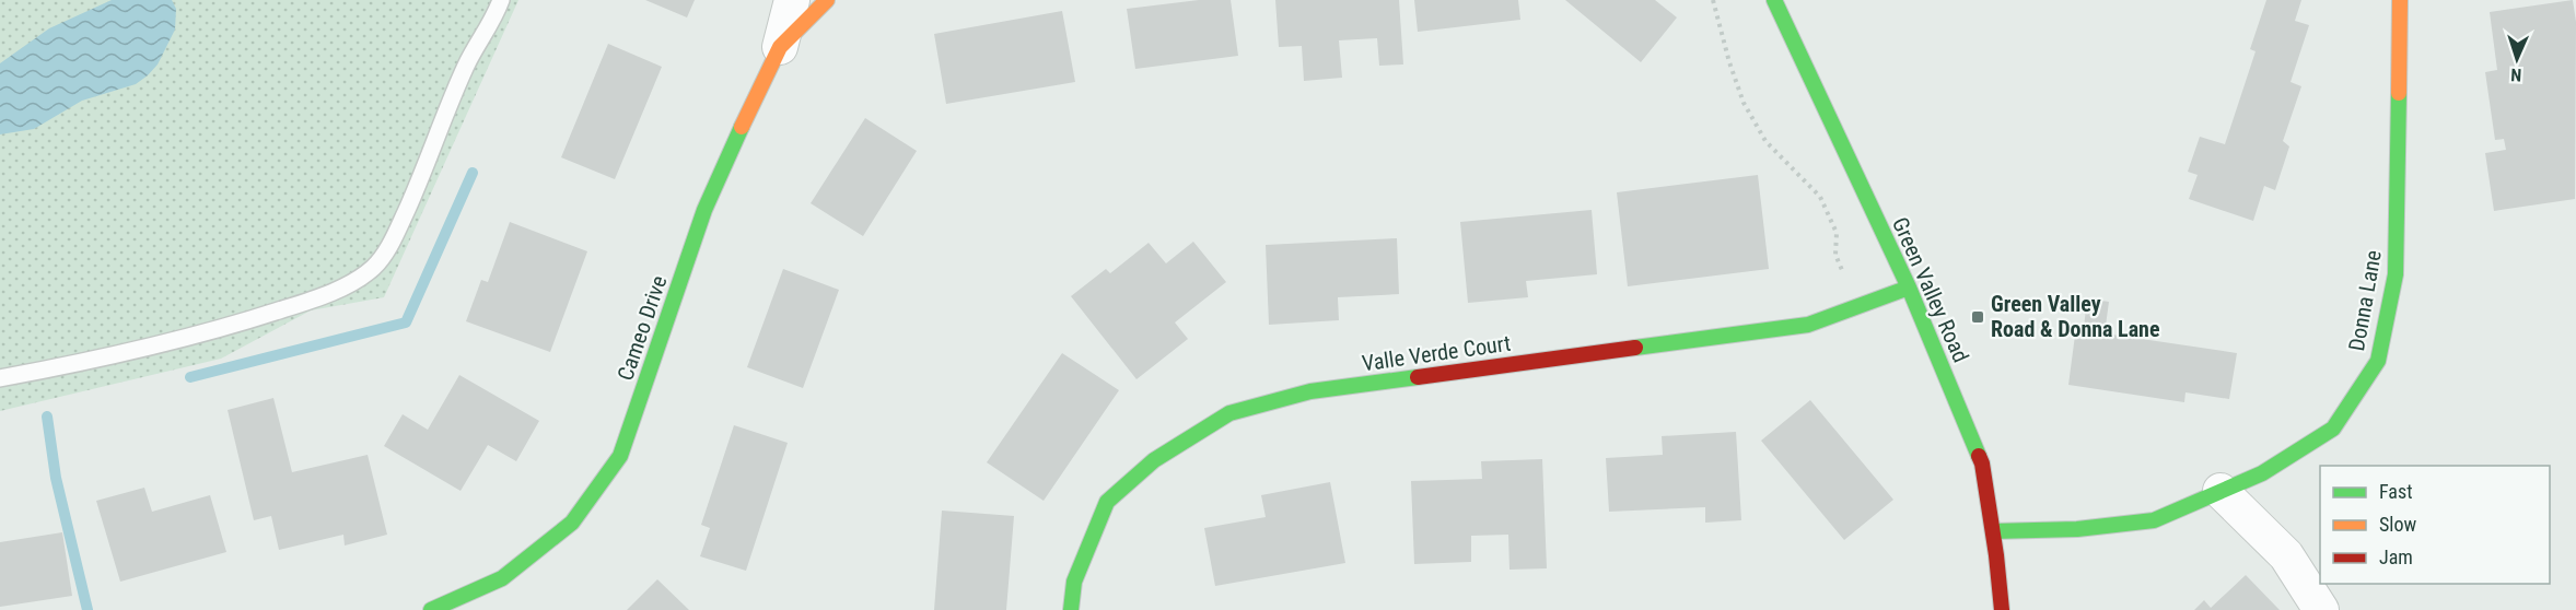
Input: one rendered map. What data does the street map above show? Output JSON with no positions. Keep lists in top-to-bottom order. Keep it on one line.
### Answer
{"streets":{"street":["Green Valley Road","Donna Lane","Cameo Drive","Valle Verde Court"]},"crossings":[["Green Valley Road","Donna Lane"],["Green Valley Road","Valle Verde Court"]],"places":{"transit":["Green Valley Road & Donna Lane"]},"legend":["Fast","Slow","Jam"],"north":"bottom"}
